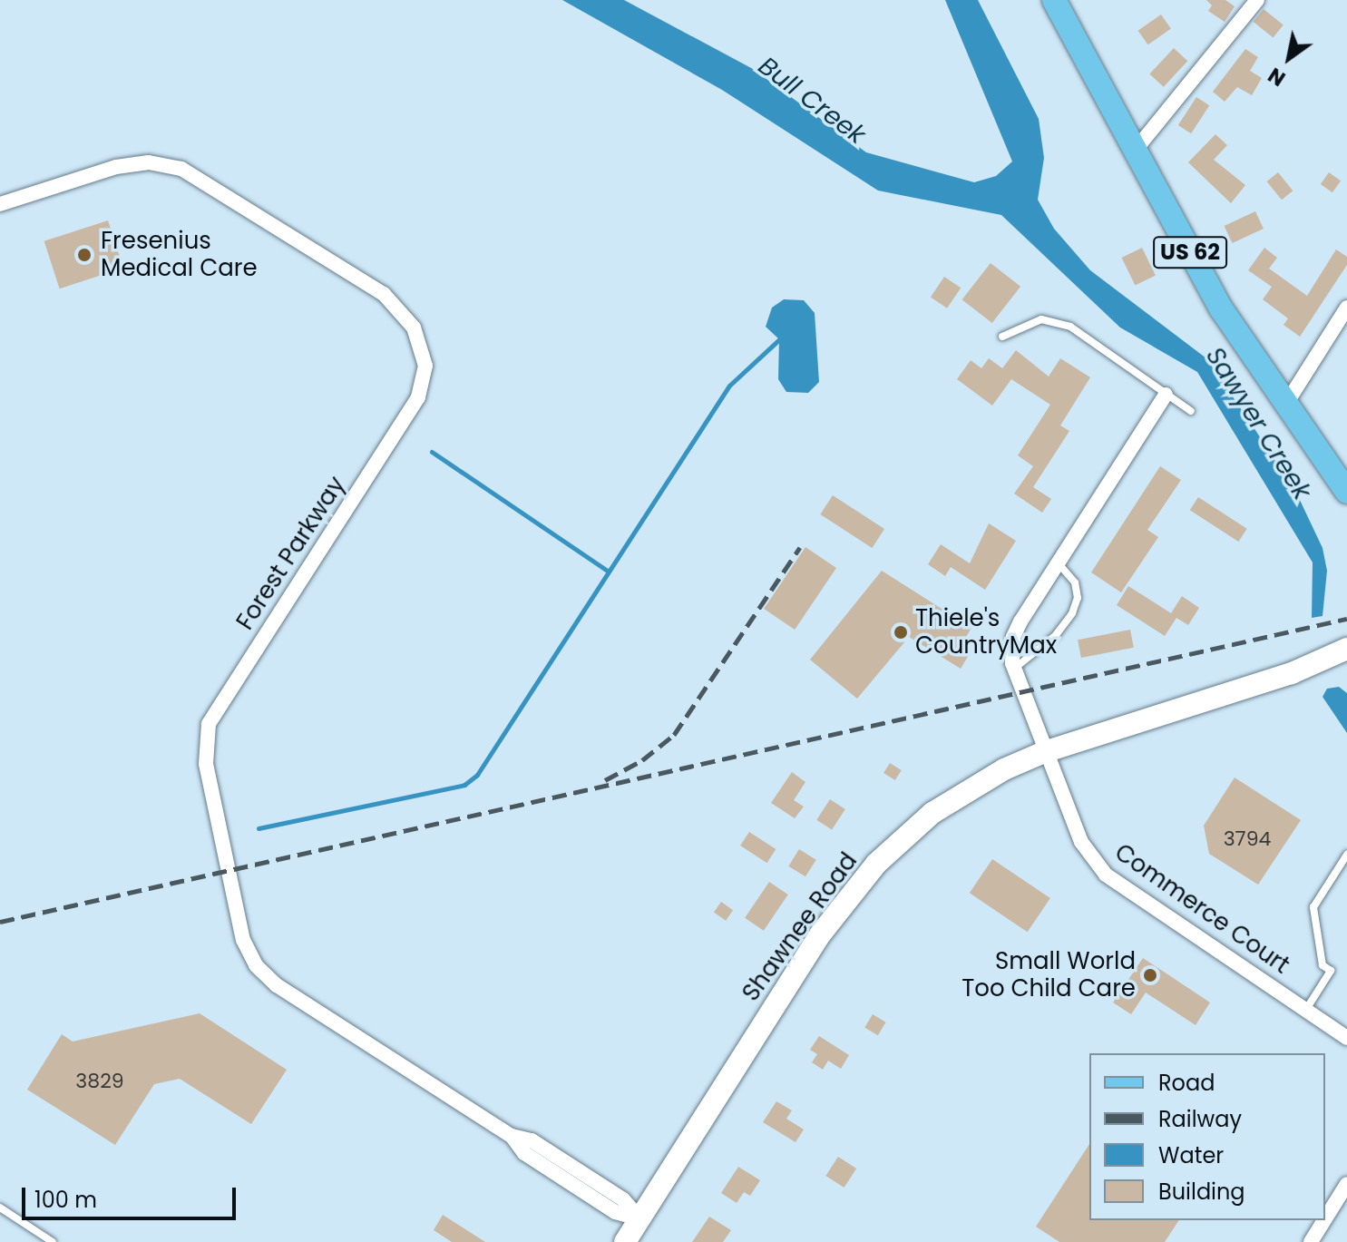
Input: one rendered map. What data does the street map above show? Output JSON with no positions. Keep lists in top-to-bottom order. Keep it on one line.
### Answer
{"streets":{"main road":["US 62","Shawnee Road"],"street":["Forest Parkway","Commerce Court"]},"crossings":[["Forest Parkway","Shawnee Road"],["Commerce Court","Shawnee Road"]],"water":["Bull Creek","Sawyer Creek"],"places":["Fresenius Medical Care","Thiele's CountryMax","Small World Too Child Care"],"house_numbers":["3794","3829"],"legend":["Road","Railway","Water","Building"],"scale_bar":"100 m","north":"bottom left"}
